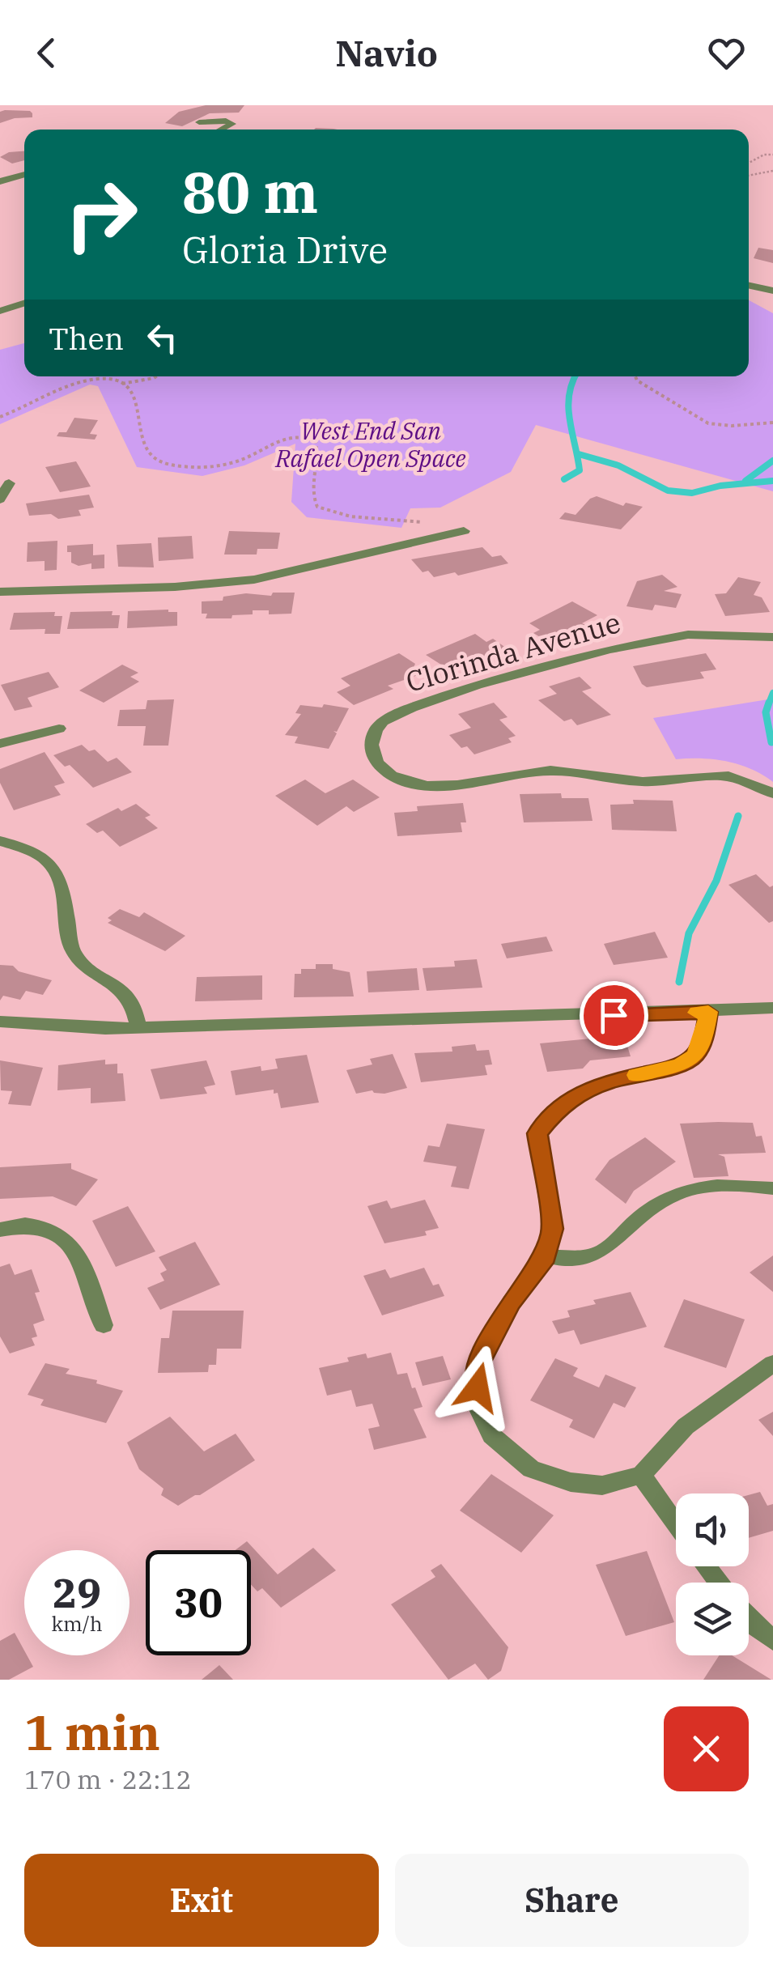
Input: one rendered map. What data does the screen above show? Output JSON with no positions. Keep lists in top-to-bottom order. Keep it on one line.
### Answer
{"streets":{"street":["Clorinda Avenue"]},"parks":["West End San Rafael Open Space"],"page":{"header":"Navio","turn":["80 m","Gloria Drive"],"then":"Then","speed":"29 km/h","limit":"30","heading":["1 min","170 m · 22:12"],"buttons":["Exit","Share"]}}
